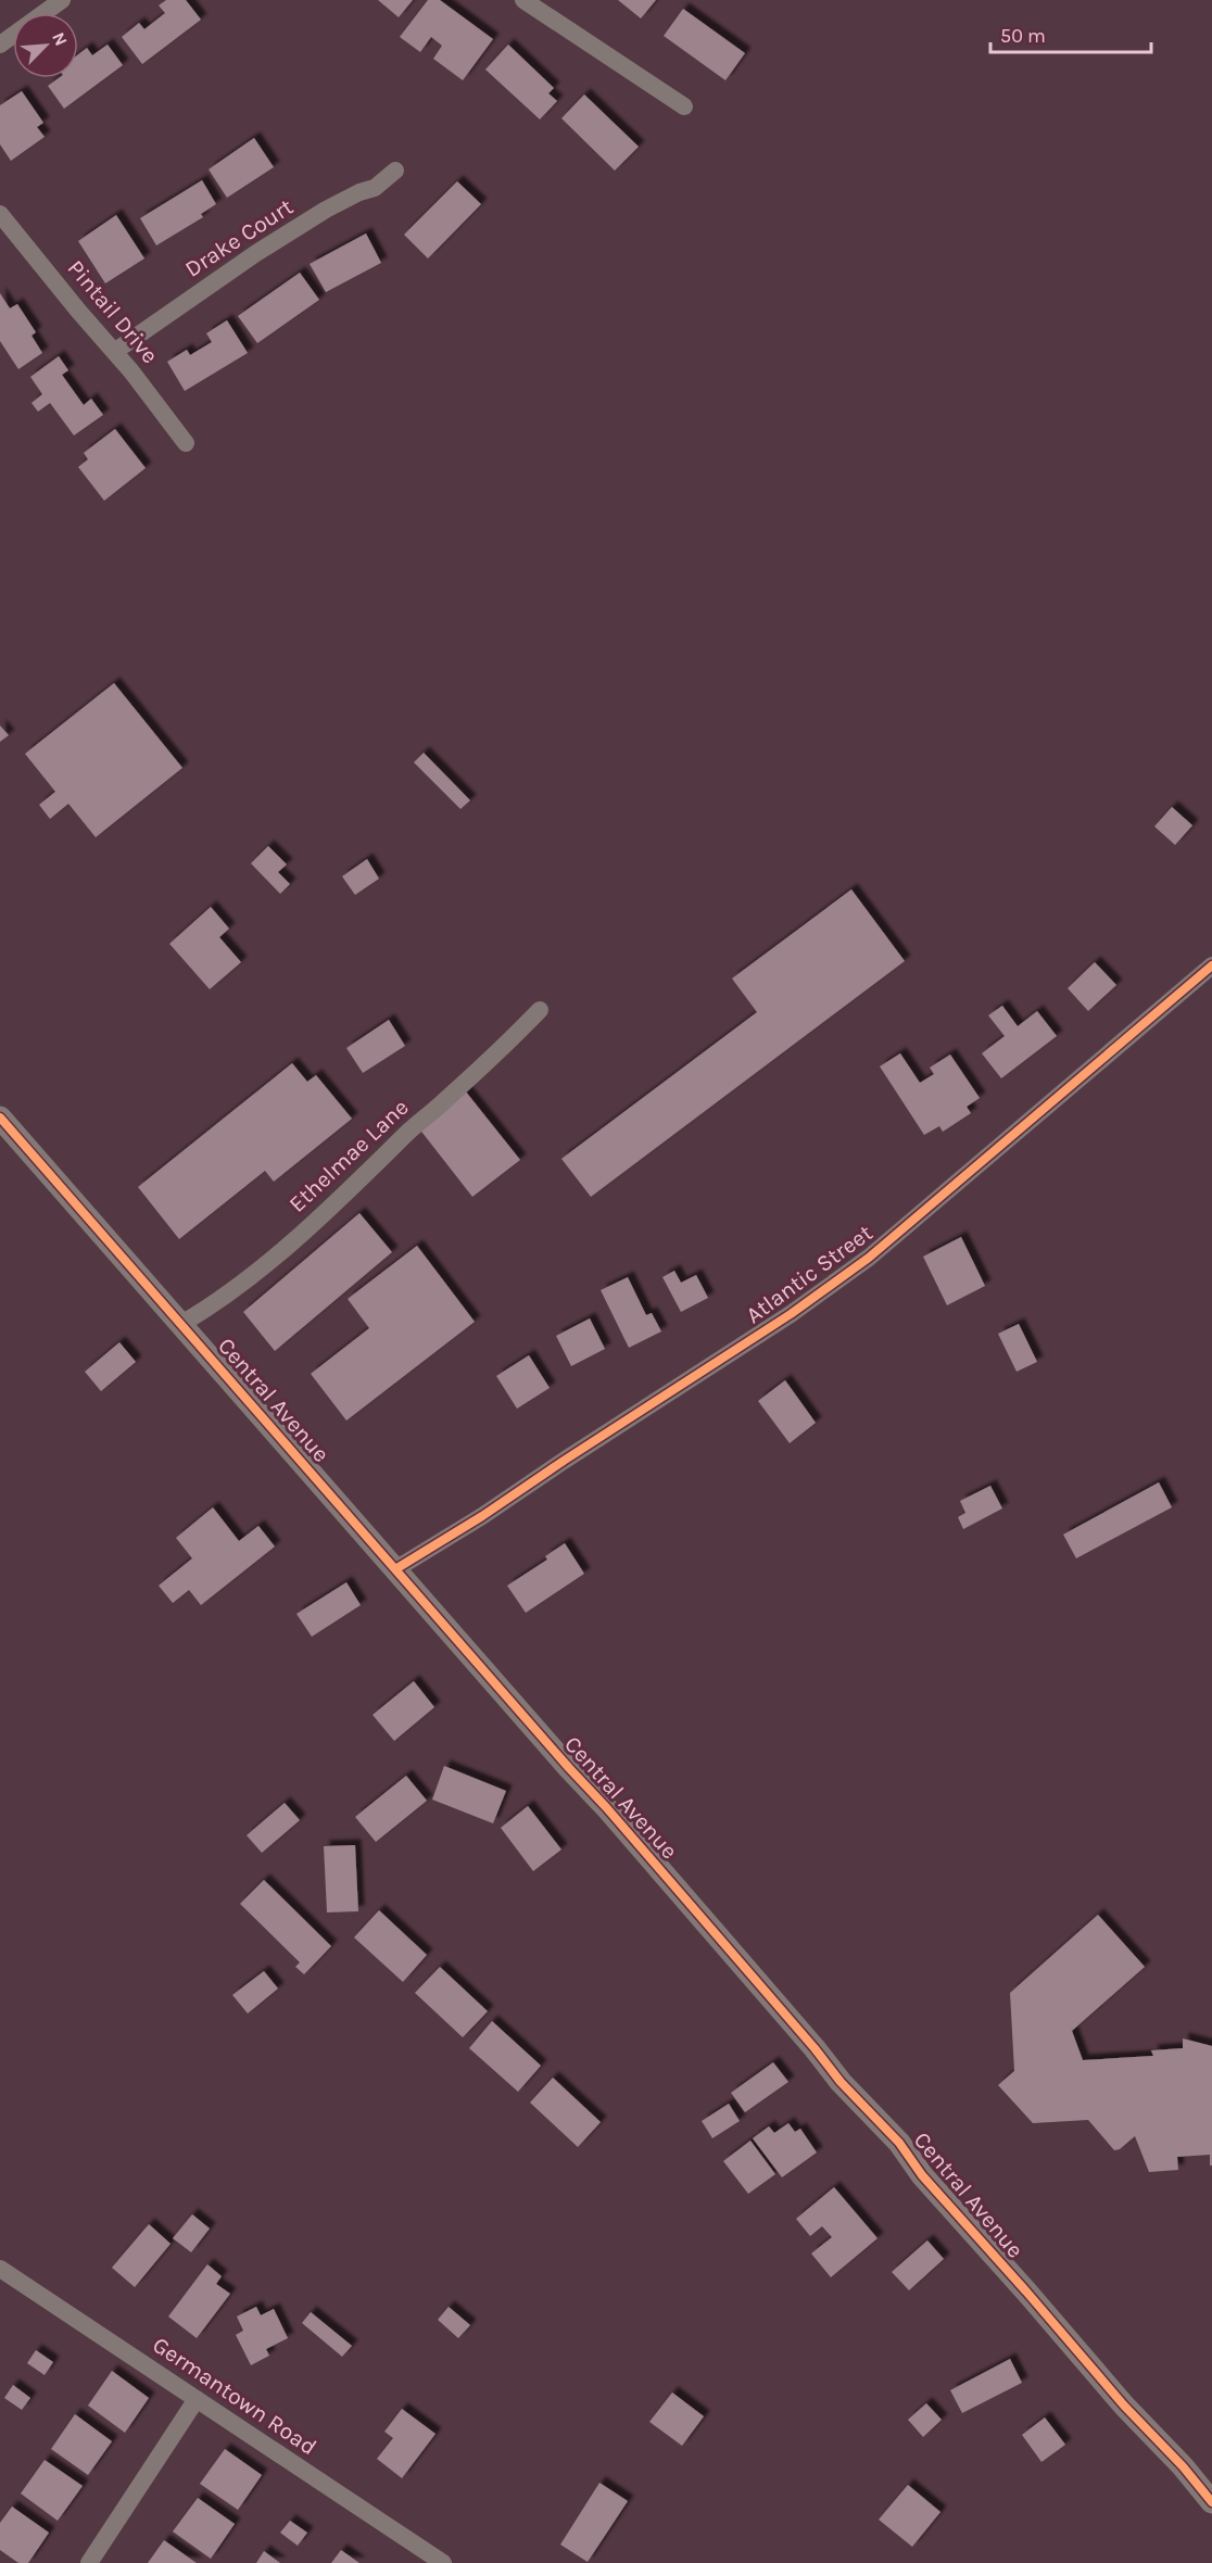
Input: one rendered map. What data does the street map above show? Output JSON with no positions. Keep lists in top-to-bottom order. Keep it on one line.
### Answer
{"streets":{"street":["Drake Court","Pintail Drive","Ethelmae Lane","Atlantic Street","Central Avenue","Germantown Road"]},"crossings":[["Drake Court","Pintail Drive"],["Ethelmae Lane","Central Avenue"],["Atlantic Street","Central Avenue"]],"scale_bar":"50 m","north":"top right"}
